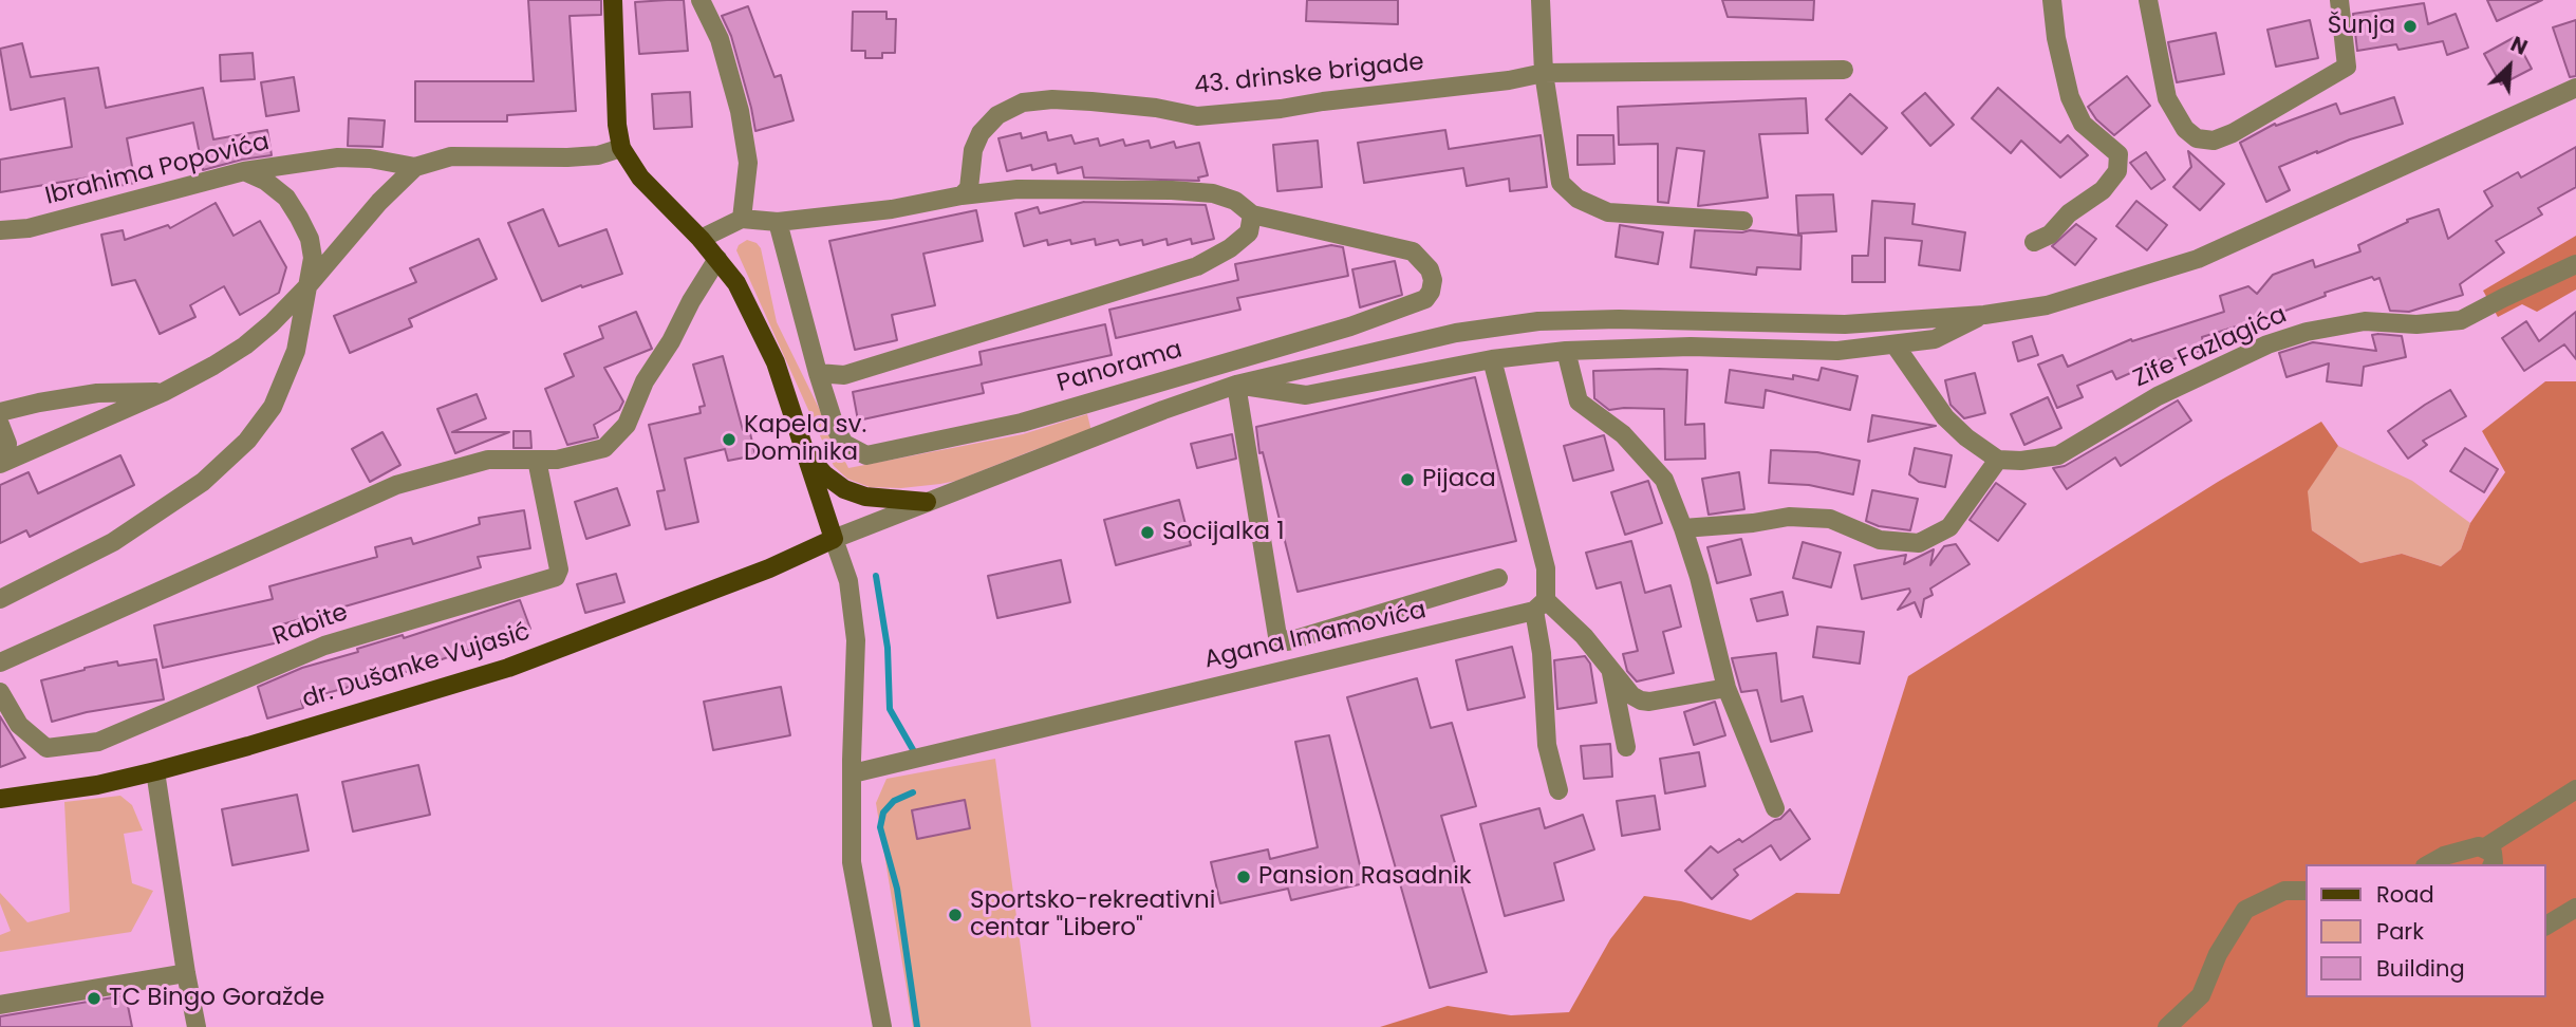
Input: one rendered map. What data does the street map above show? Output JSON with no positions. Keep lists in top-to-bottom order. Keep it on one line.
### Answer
{"streets":{"main road":["dr. Dušanke Vujasić"],"street":["43. drinske brigade","Ibrahima Popovića","Zife Fazlagića","Panorama","Rabite","Agana Imamovića"]},"places":["Šunja","Kapela sv. Dominika","Pijaca","Socijalka 1","Pansion Rasadnik","Sportsko-rekreativni centar \"Libero\"","TC Bingo Goražde"],"legend":["Road","Park","Building"],"north":"top right"}
